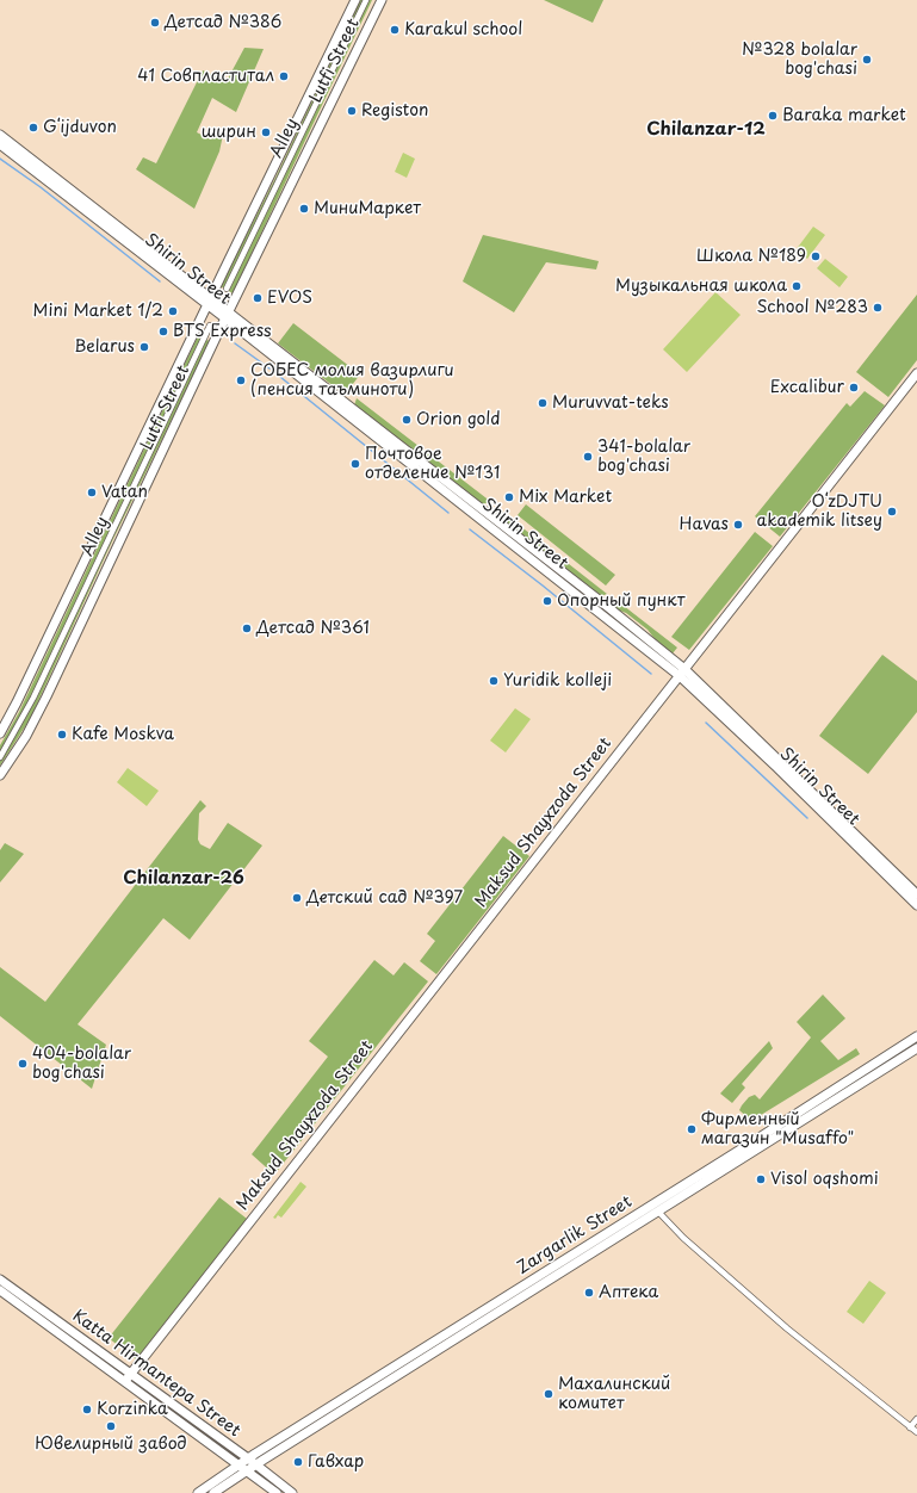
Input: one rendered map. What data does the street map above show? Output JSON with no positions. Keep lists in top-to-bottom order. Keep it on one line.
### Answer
{"streets":{"main road":["Lutfi Street","Shirin Street","Maksud Shayxzoda Street","Zargarlik Street","Katta Hirmаntepa Street"],"street":["Alley"]},"crossings":[["Lutfi Street","Shirin Street"],["Shirin Street","Maksud Shayxzoda Street"],["Maksud Shayxzoda Street","Katta Hirmаntepa Street"],["Zargarlik Street","Katta Hirmаntepa Street"]],"districts":["Chilanzar-12","Chilanzar-26"],"places":["Детсад №386","Karakul school","№328 bolalar bog'chasi","41 Совпластитал","Registon","Baraka market","Gʻijduvon","ширин","МиниМаркет","Школа №189","Музыкальная школа","EVOS","School №283","Mini Market 1/2","BTS Express","Belarus","СОБЕС молия вазирлиги (пенсия таъминоти)","Excalibur","Muruvvat-teks","Orion gold","341-bolalar bog'chasi","Почтовое отделение №131","Vatan","Mix Market","OʻzDJTU akademik litsey","Havas","Опорный пункт","Детсад №361","Yuridik kolleji","Kafe Moskva","Детский сад №397","404-bolalar bog'chasi","Фирменный магазин \"Musaffo\"","Visol oqshomi","Аптека","Махалинский комитет","Korzinka","Ювелирный завод","Гавхар"]}
